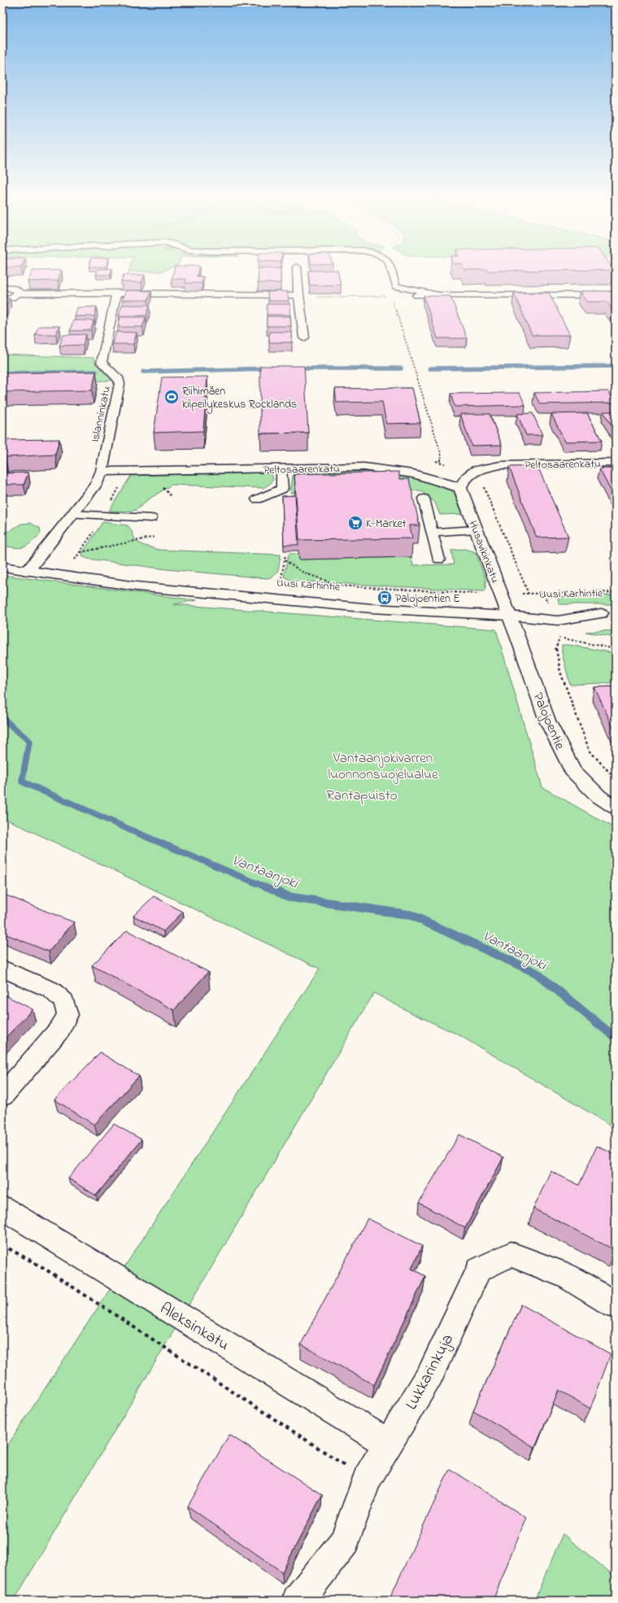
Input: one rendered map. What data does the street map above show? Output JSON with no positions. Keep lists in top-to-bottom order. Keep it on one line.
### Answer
{"streets":{"street":["Islanninkatu","Peltosaarenkatu","Husavikinkatu","Uusi Karhintie","Palojoentie","Aleksinkatu","Lukkarinkuja"]},"crossings":[["Islanninkatu","Peltosaarenkatu"],["Peltosaarenkatu","Husavikinkatu"],["Husavikinkatu","Uusi Karhintie"],["Husavikinkatu","Palojoentie"],["Uusi Karhintie","Palojoentie"],["Aleksinkatu","Lukkarinkuja"]],"water":["Vantaanjoki"],"parks":["Vantaanjokivarren luonnonsuojelualue","Rantapuisto"],"places":{"sports":["Riihimäen kiipeilykeskus Rocklands"],"supermarket":["K-Market"],"bus stop":["Palojoentien E"]}}
